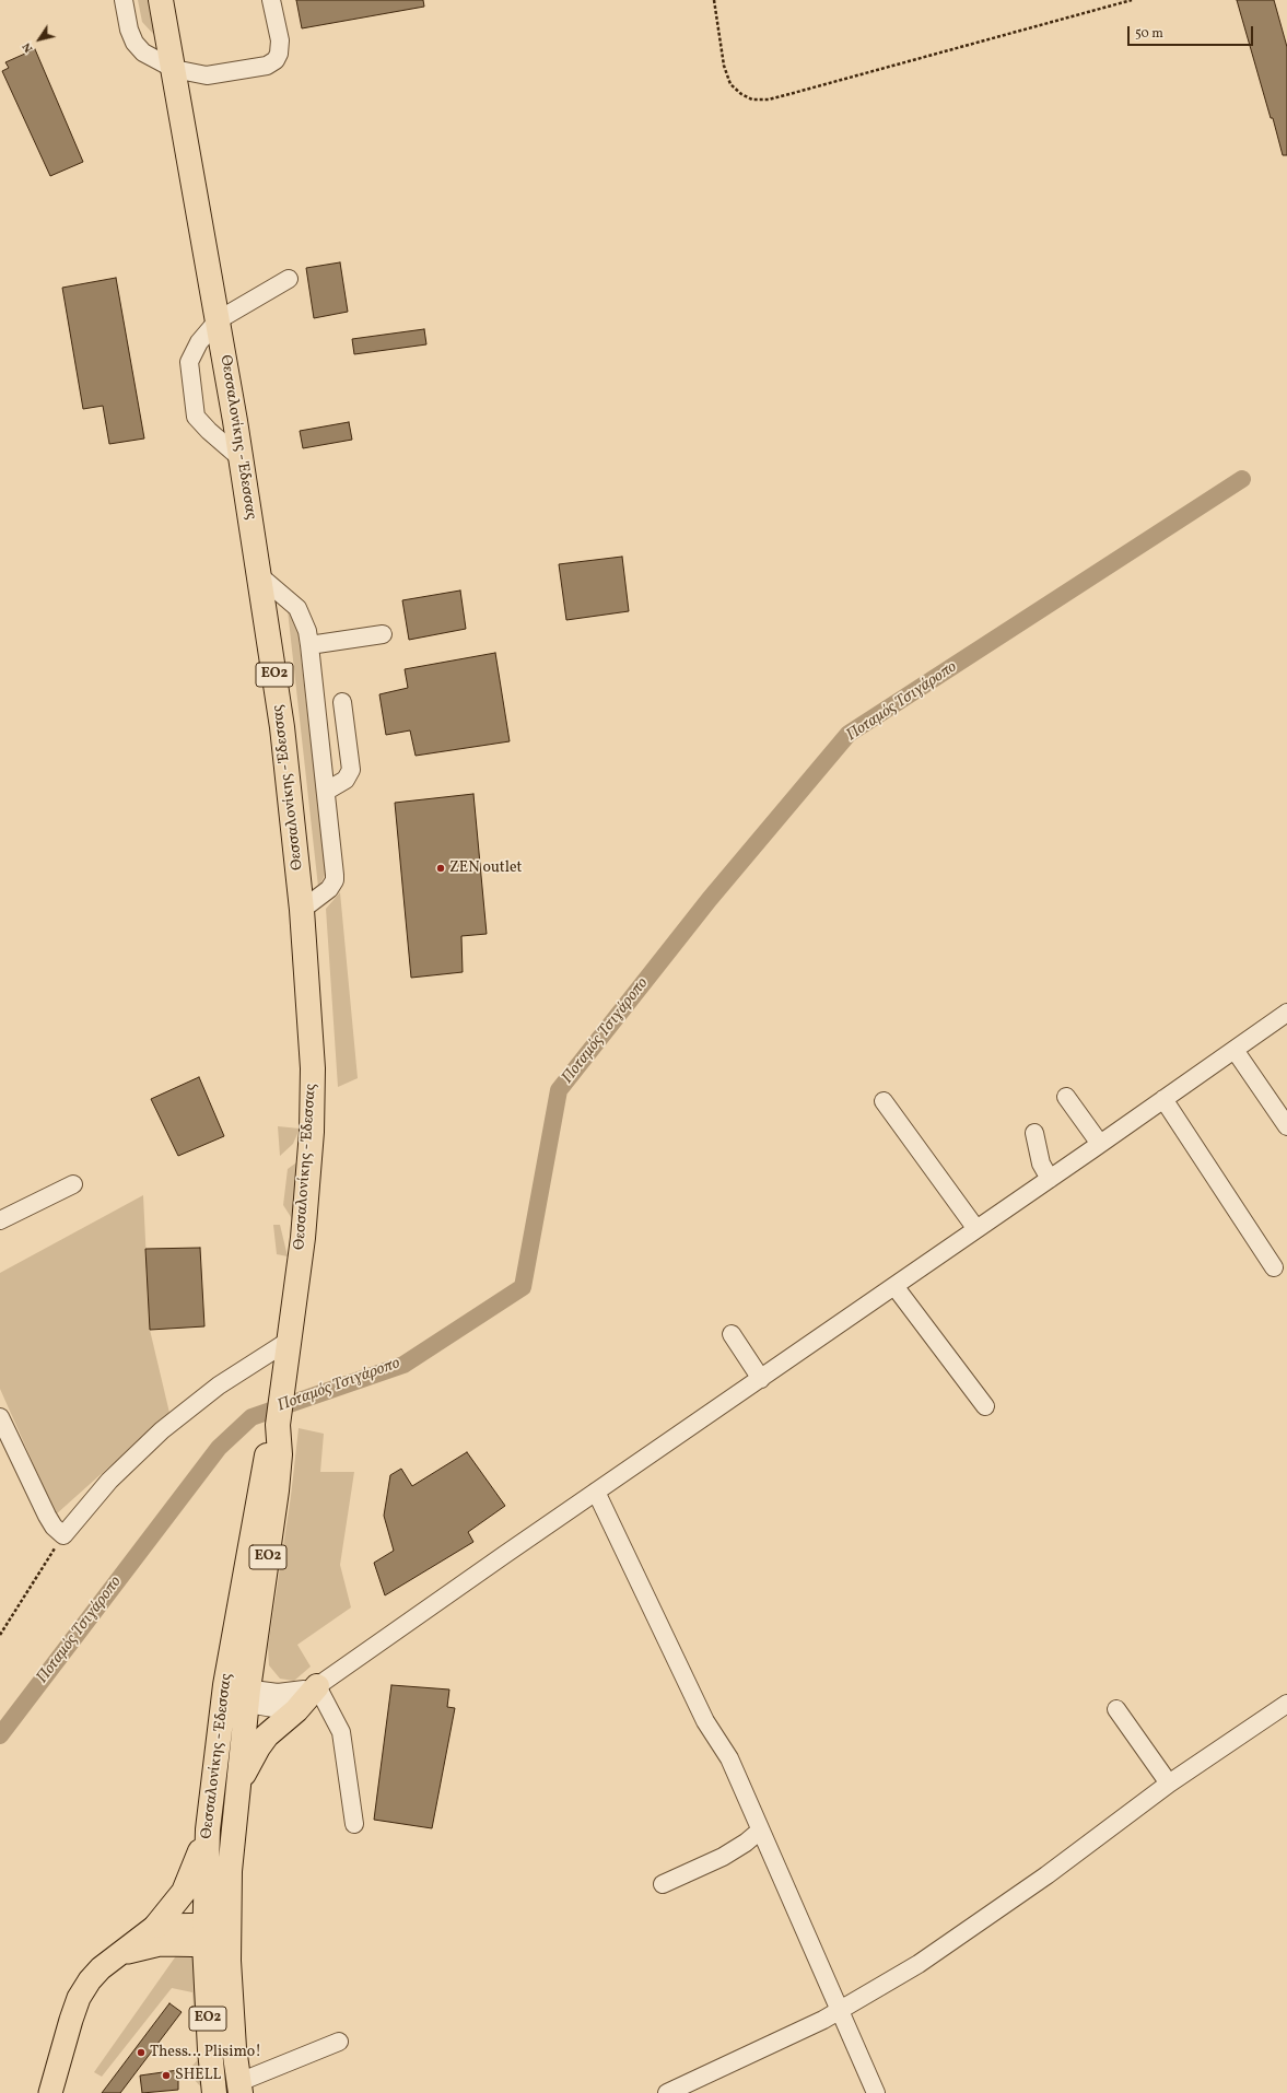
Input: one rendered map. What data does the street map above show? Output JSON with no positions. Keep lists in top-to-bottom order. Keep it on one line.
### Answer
{"streets":{"highway":["Θεσσαλονίκης - Έδεσσας","ΕΟ2"]},"water":["Ποταμός Τσιγάροπο"],"places":["ZEN outlet","Thess… Plisimo!","SHELL"],"scale_bar":"50 m","north":"bottom left"}
